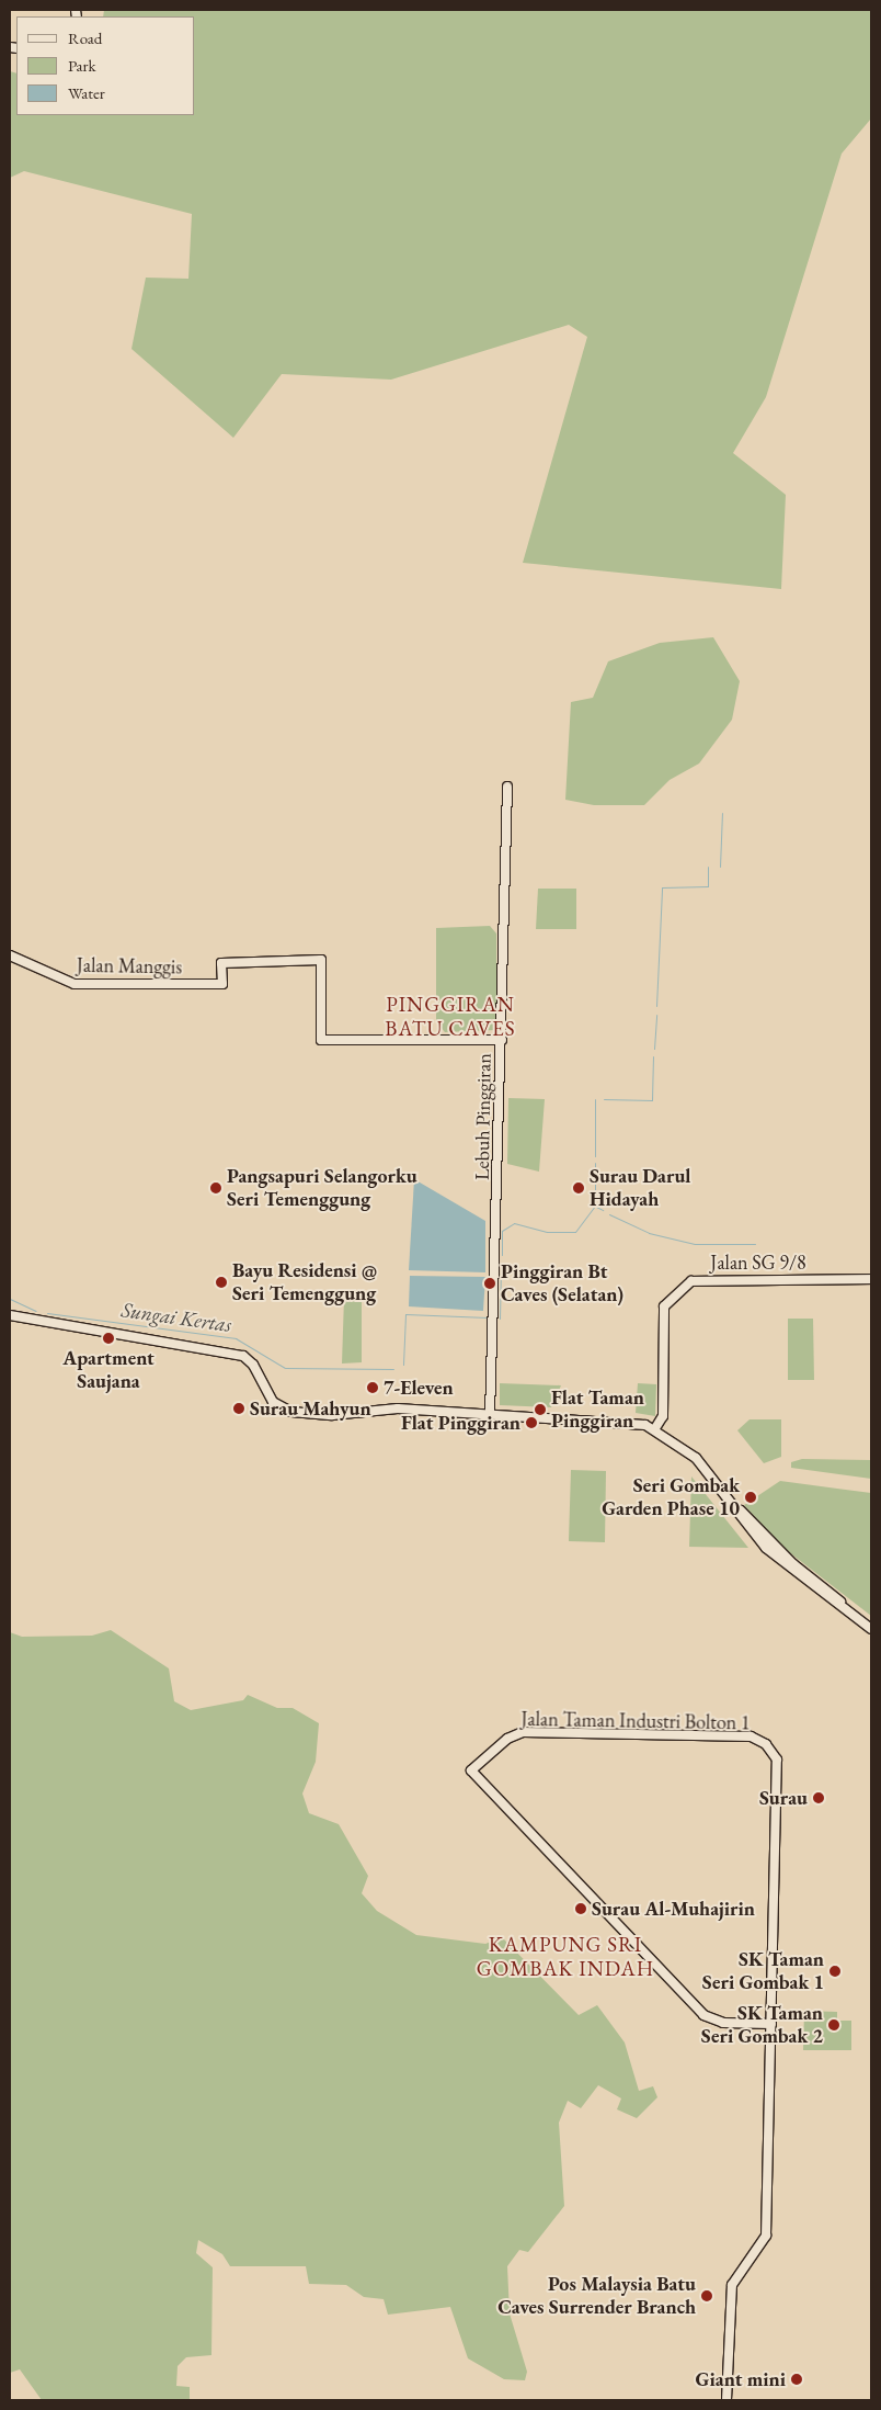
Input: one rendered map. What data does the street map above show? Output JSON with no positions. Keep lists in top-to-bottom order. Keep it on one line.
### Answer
{"streets":{"street":["Jalan Manggis","Lebuh Pinggiran","Jalan SG 9/8","Jalan Taman Industri Bolton 1"]},"crossings":[["Jalan Manggis","Lebuh Pinggiran"]],"districts":["PINGGIRAN BATU CAVES","KAMPUNG SRI GOMBAK INDAH"],"water":["Sungai Kertas"],"places":["Pangsapuri Selangorku Seri Temenggung","Surau Darul Hidayah","Bayu Residensi @ Seri Temenggung","Pinggiran Bt Caves (Selatan)","Apartment Saujana","7-Eleven","Surau Mahyun","Flat Taman Pinggiran","Flat Pinggiran","Seri Gombak Garden Phase 10","Surau","Surau Al-Muhajirin","SK Taman Seri Gombak 1","SK Taman Seri Gombak 2","Pos Malaysia Batu Caves Surrender Branch","Giant mini"],"legend":["Road","Park","Water"]}
